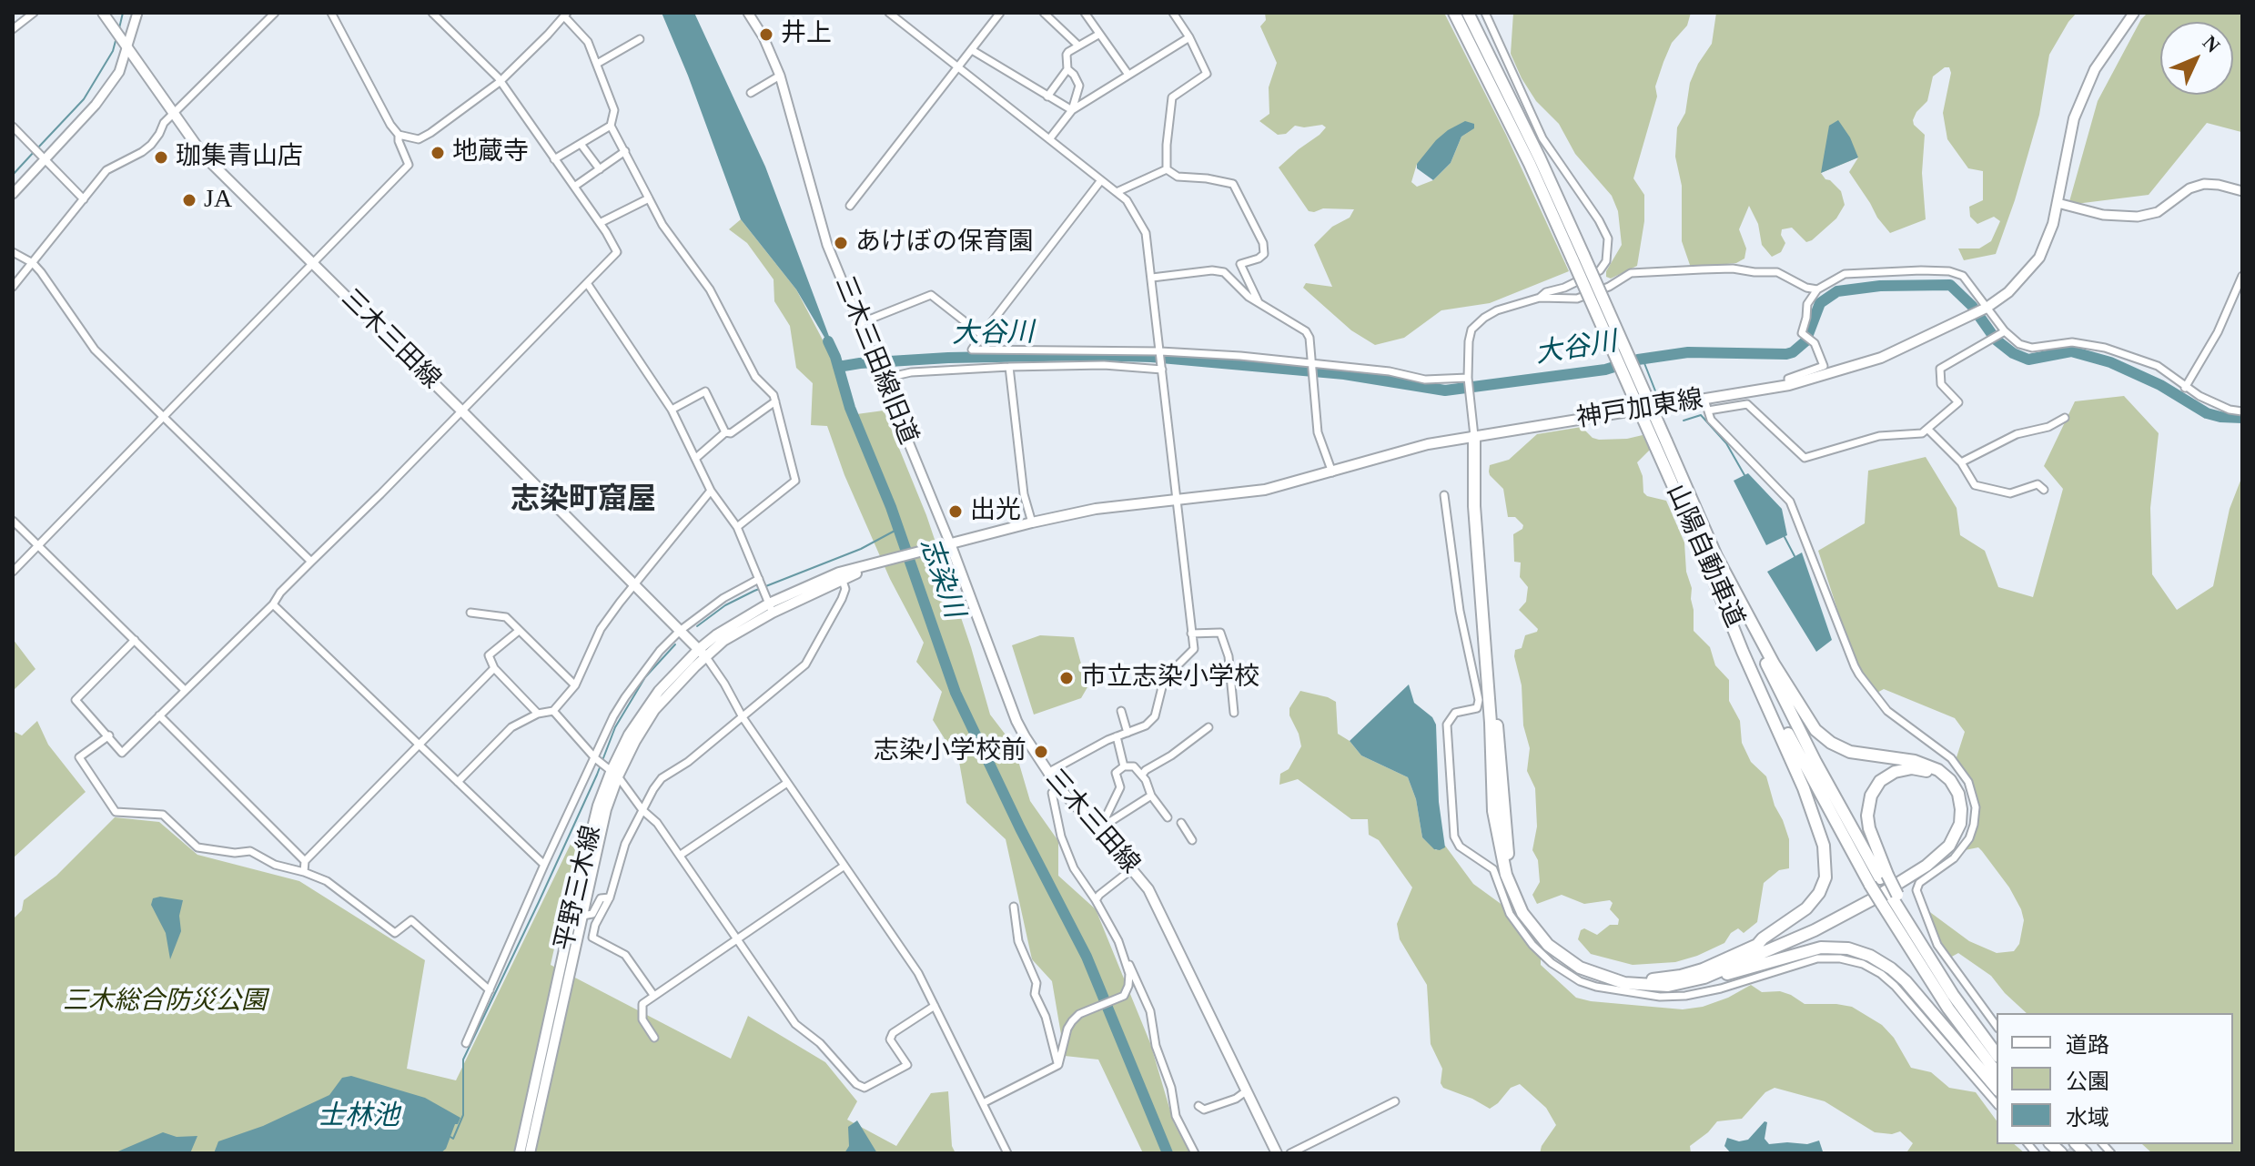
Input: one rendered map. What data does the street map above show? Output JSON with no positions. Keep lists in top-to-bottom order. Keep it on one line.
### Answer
{"streets":{"highway":["山陽自動車道"],"main road":["三木三田線","神戸加東線","平野三木線"],"street":["三木三田線旧道"]},"crossings":[["三木三田線","三木三田線旧道"],["三木三田線","神戸加東線"],["三木三田線","平野三木線"],["三木三田線旧道","神戸加東線"]],"districts":["志染町窟屋"],"water":["大谷川","志染川","士林池"],"parks":["三木総合防災公園"],"places":["井上","地蔵寺","珈集青山店","JA","あけぼの保育園","出光","市立志染小学校","志染小学校前"],"legend":["道路","公園","水域"],"north":"top right"}
